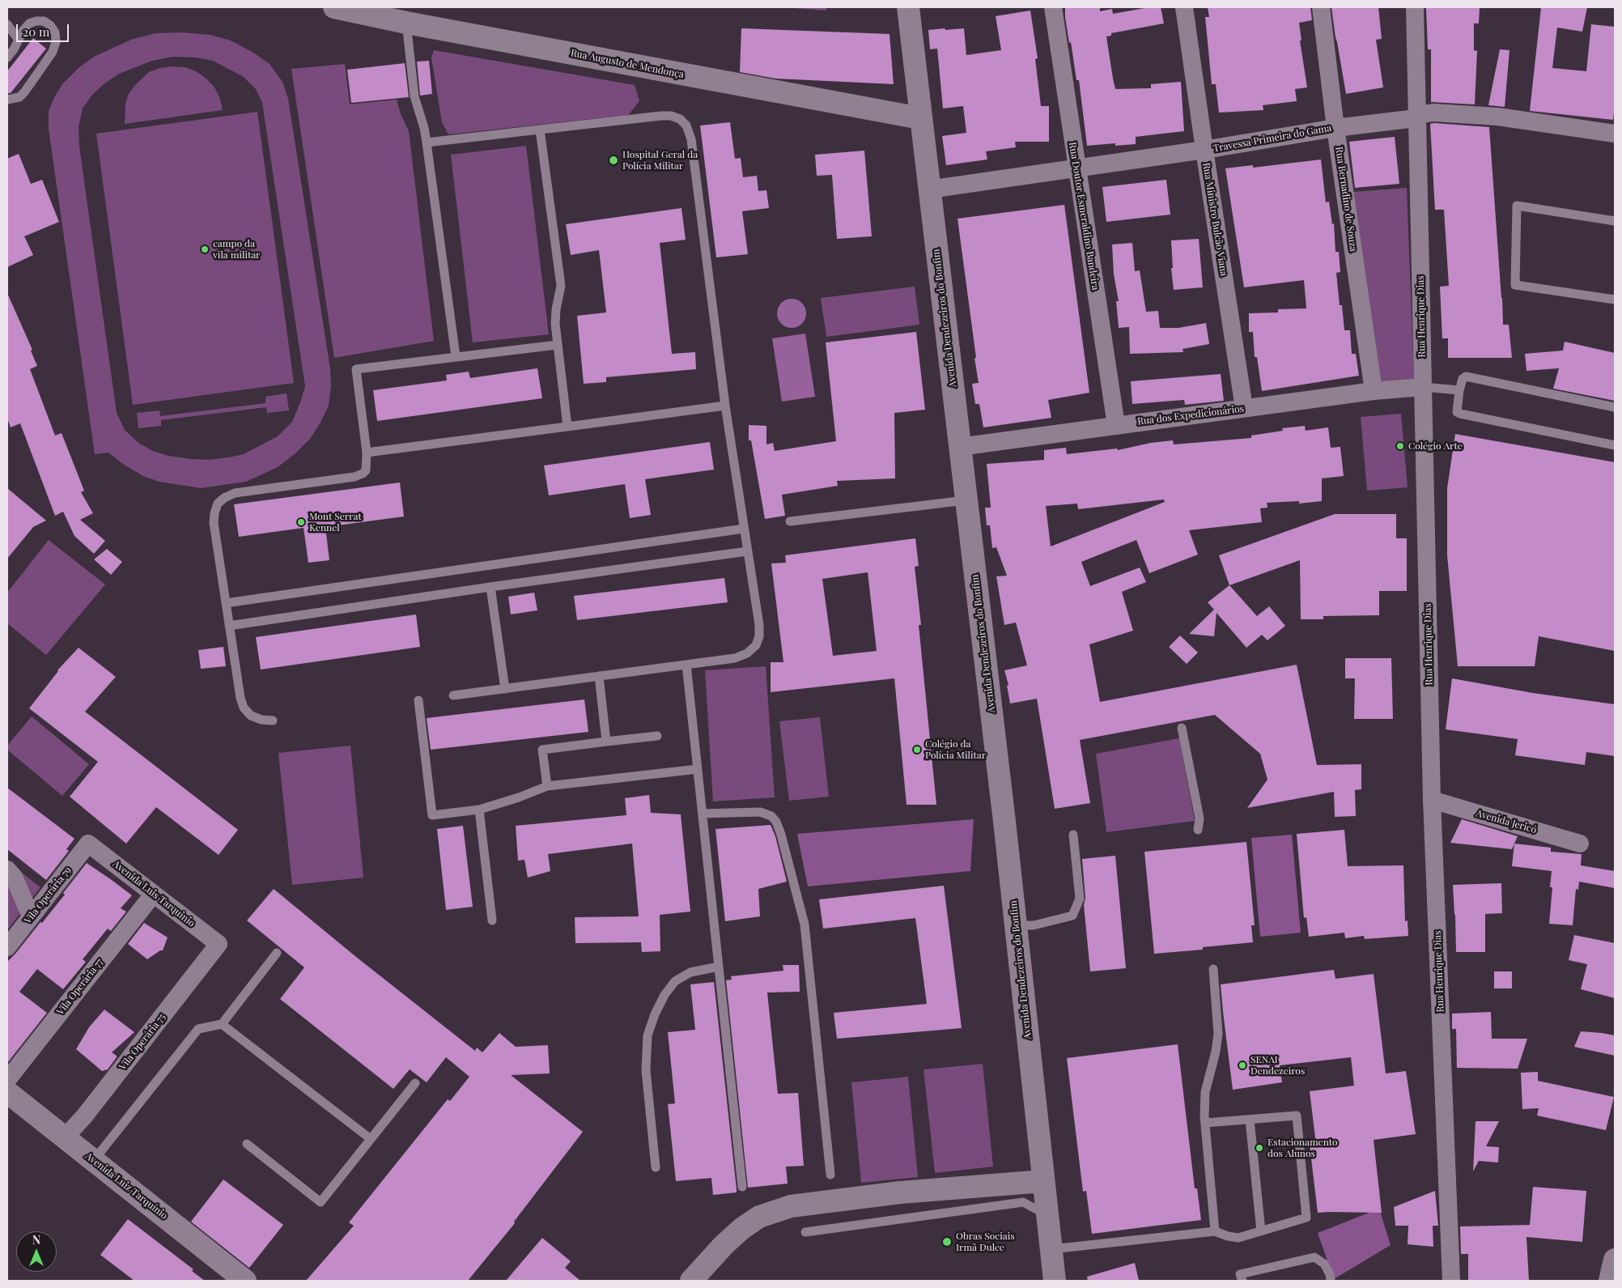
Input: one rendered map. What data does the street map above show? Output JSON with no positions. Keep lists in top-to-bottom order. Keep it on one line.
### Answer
{"streets":{"main road":["Rua Augusto de Mendonça","Avenida Dendezeiros do Bonfim","Avenida Luiz Tarquínio"],"street":["Travessa Primeira do Gama","Rua Bernadino de Souza","Rua Doutor Esmeraldino Bandeira","Rua Ministro Bulcão Viana","Rua Henrique Dias","Rua dos Expedicionários","Avenida Jericó","Avenida Luis Tarquinio","Vila Operária 79","Vila Operária 77","Vila Operária 75"]},"crossings":[["Rua Augusto de Mendonça","Avenida Dendezeiros do Bonfim"],["Travessa Primeira do Gama","Rua Bernadino de Souza"],["Travessa Primeira do Gama","Rua Doutor Esmeraldino Bandeira"],["Travessa Primeira do Gama","Rua Ministro Bulcão Viana"],["Travessa Primeira do Gama","Rua Henrique Dias"],["Travessa Primeira do Gama","Avenida Dendezeiros do Bonfim"],["Rua Bernadino de Souza","Rua dos Expedicionários"],["Rua Doutor Esmeraldino Bandeira","Rua dos Expedicionários"],["Rua Ministro Bulcão Viana","Rua dos Expedicionários"],["Rua Henrique Dias","Rua dos Expedicionários"],["Rua Henrique Dias","Avenida Jericó"],["Avenida Dendezeiros do Bonfim","Rua dos Expedicionários"],["Avenida Luis Tarquinio","Vila Operária 79"],["Avenida Luis Tarquinio","Vila Operária 77"],["Avenida Luis Tarquinio","Vila Operária 75"],["Vila Operária 75","Avenida Luiz Tarquínio"]],"places":["Hospital Geral da Polícia Militar","campo da vila militar","Colégio Arte","Mont Serrat Kennel","Colégio da Polícia Militar","SENAI Dendezeiros","Estacionamento dos Alunos","Obras Sociais Irmã Dulce"],"scale_bar":"20 m","north":"top"}
